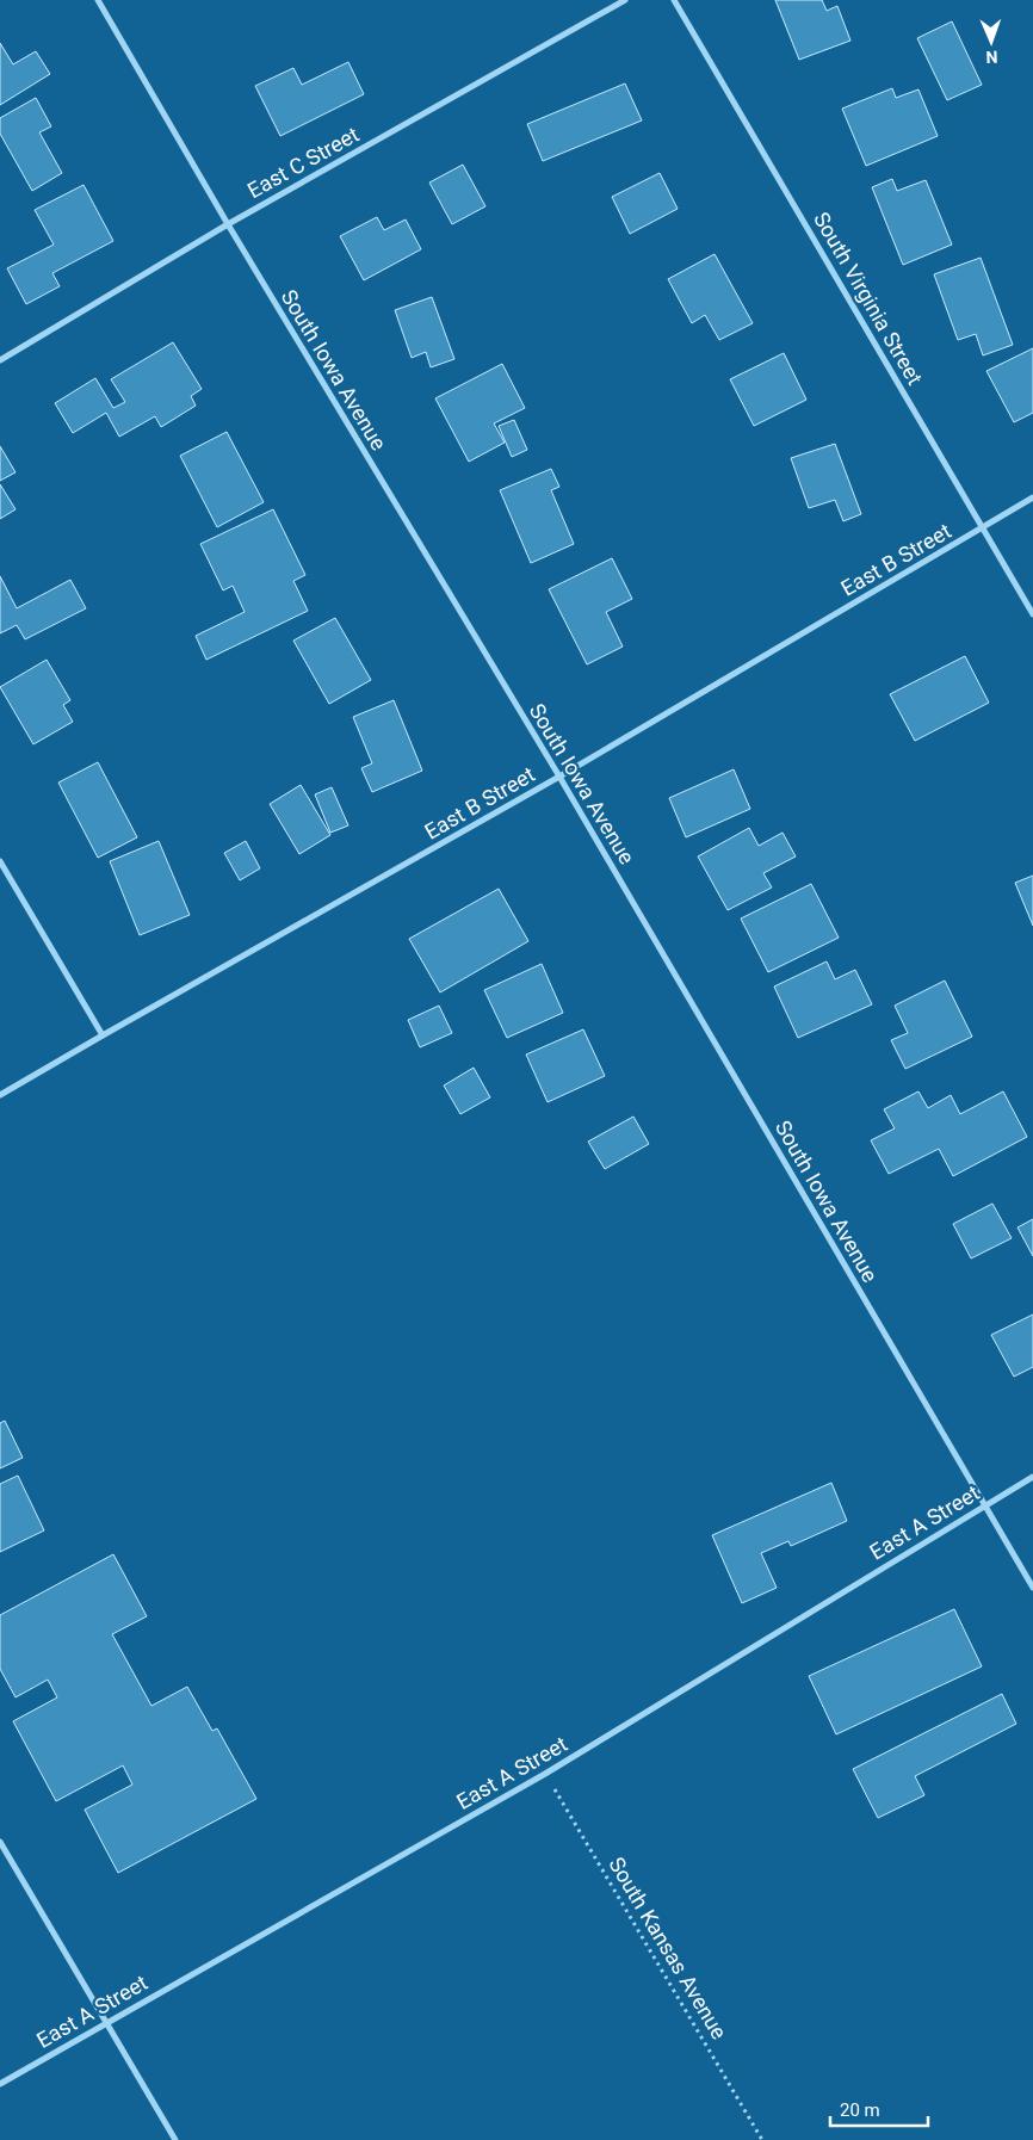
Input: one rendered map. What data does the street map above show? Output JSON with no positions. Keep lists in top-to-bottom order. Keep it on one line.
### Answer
{"streets":{"street":["East C Street","South Virginia Street","South Iowa Avenue","East B Street","East A Street"],"path":["South Kansas Avenue"]},"crossings":[["East C Street","South Iowa Avenue"],["South Virginia Street","East B Street"],["South Iowa Avenue","East B Street"],["South Iowa Avenue","East A Street"],["East A Street","South Kansas Avenue"]],"scale_bar":"20 m","north":"bottom"}
